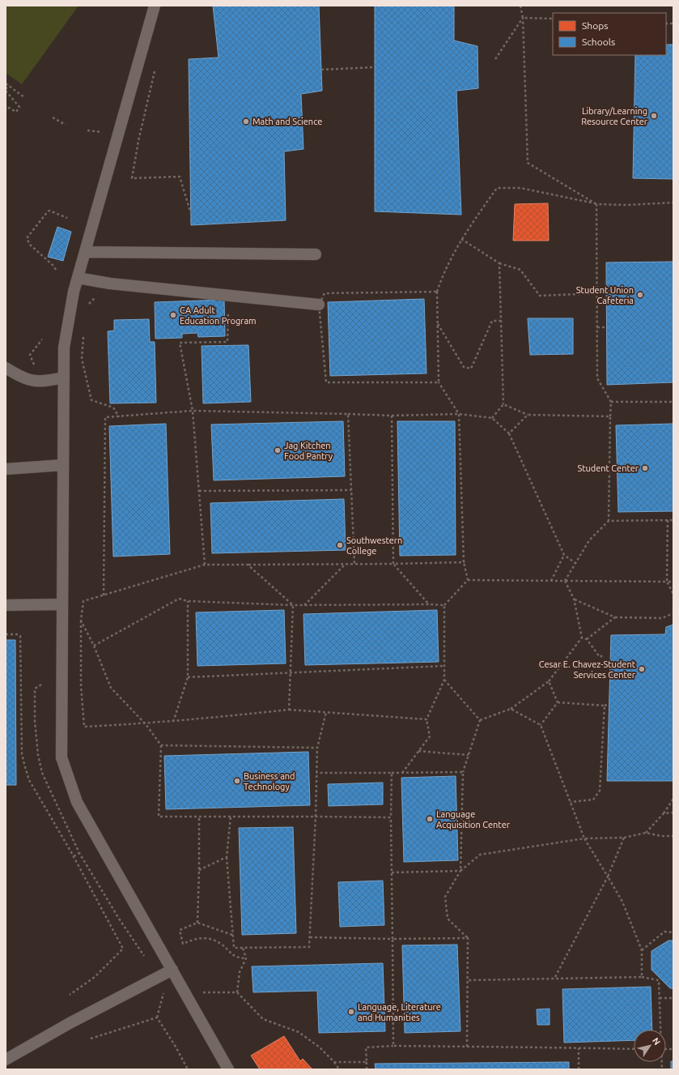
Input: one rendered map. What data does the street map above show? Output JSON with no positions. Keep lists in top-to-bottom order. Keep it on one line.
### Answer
{"places":["Library/Learning Resource Center","Math and Science","Student Union Cafeteria","CA Adult Education Program","Jag Kitchen Food Pantry","Student Center","Southwestern College","Cesar E. Chavez-Student Services Center","Business and Technology","Language Acquisition Center","Language, Literature and Humanities"],"legend":["Shops","Schools"],"north":"top right"}
